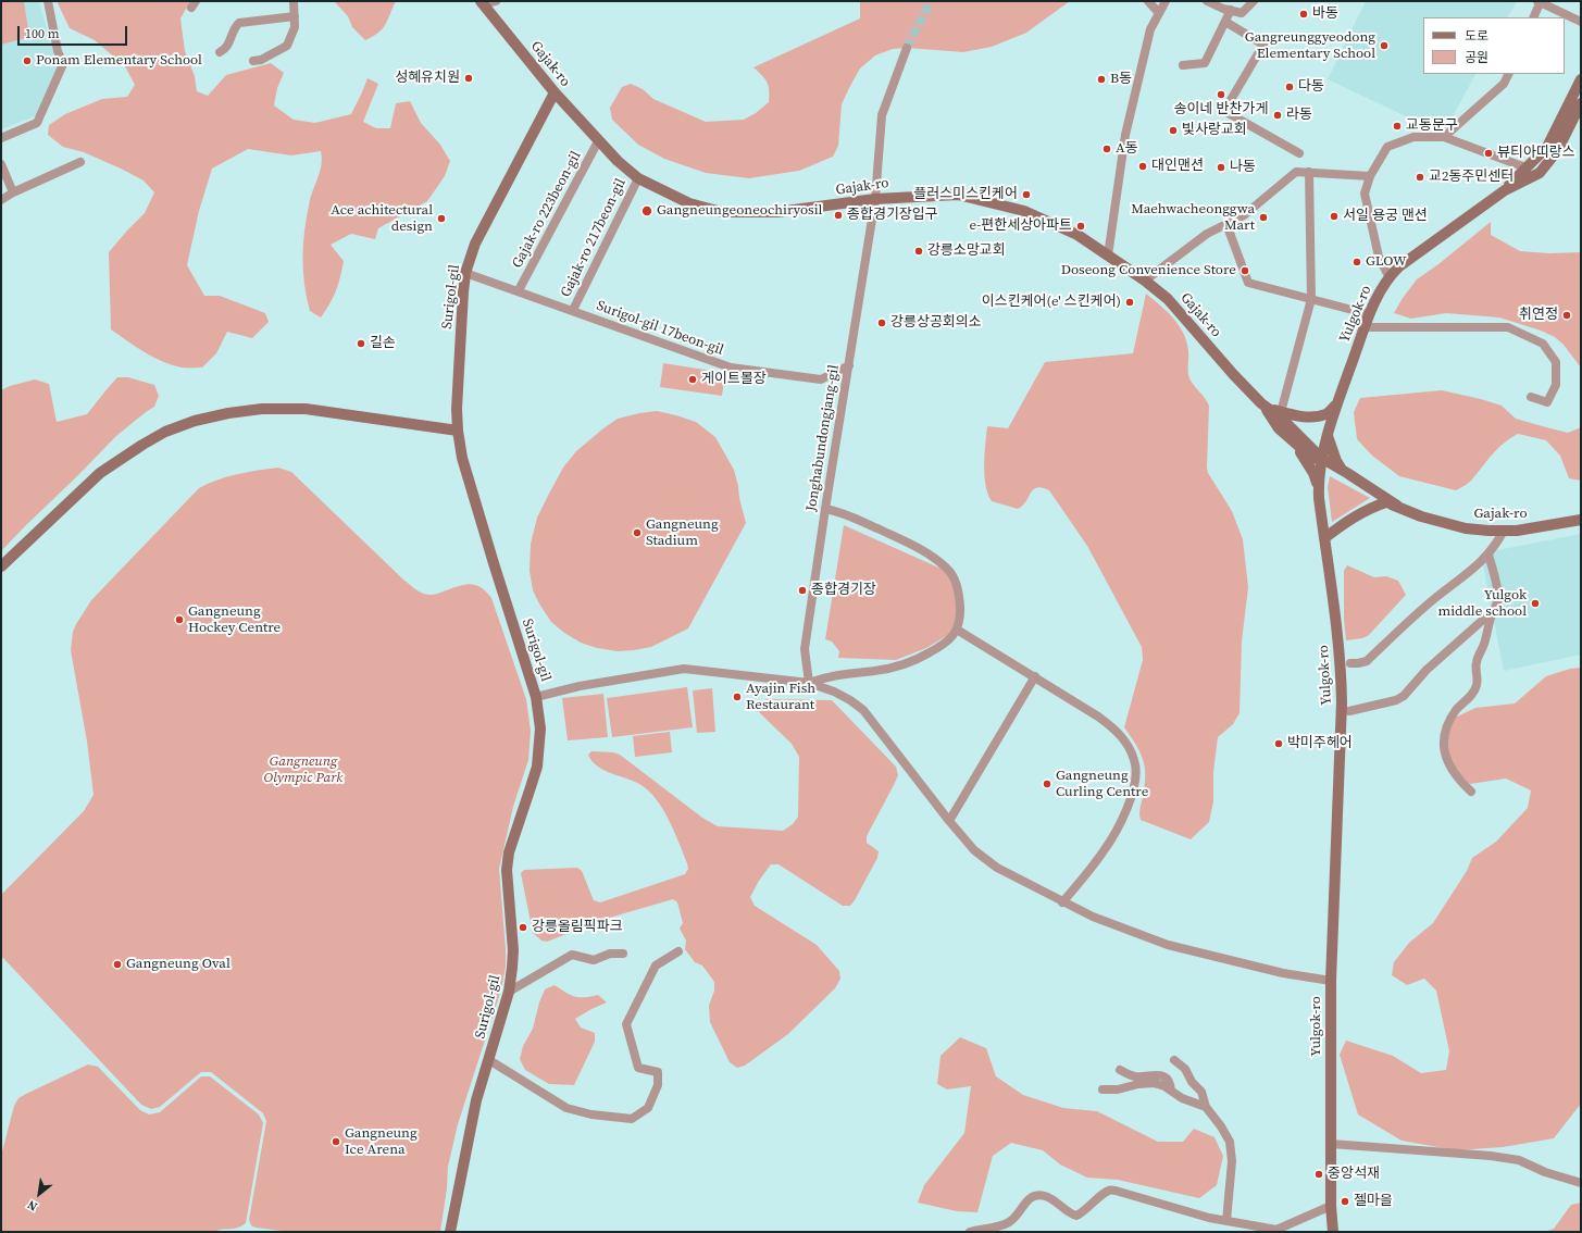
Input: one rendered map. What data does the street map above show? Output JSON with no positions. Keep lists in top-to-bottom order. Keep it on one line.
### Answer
{"streets":{"street":["Gajak-ro","Gajak-ro 223beon-gil","Gajak-ro 217beon-gil","Surigol-gil","Yulgok-ro","Surigol-gil 17beon-gil","Jonghabundongjang-gil"]},"crossings":[["Gajak-ro","Gajak-ro 223beon-gil"],["Gajak-ro","Gajak-ro 217beon-gil"],["Gajak-ro","Surigol-gil"],["Gajak-ro","Yulgok-ro"],["Gajak-ro","Jonghabundongjang-gil"],["Gajak-ro 223beon-gil","Surigol-gil 17beon-gil"],["Gajak-ro 217beon-gil","Surigol-gil 17beon-gil"],["Surigol-gil","Surigol-gil 17beon-gil"],["Surigol-gil 17beon-gil","Jonghabundongjang-gil"]],"parks":["Gangneung Olympic Park"],"places":["바동","Gangreunggyeodong Elementary School","Ponam Elementary School","성혜유치원","B동","다동","송이네 반찬가게","라동","교동문구","빛사랑교회","A동","뷰티아띠랑스","대인맨션","나동","교2동주민센터","플러스미스킨케어","Gangneungeoneochiryosil","종합경기장입구","서일 용궁 맨션","Maehwacheonggwa Mart","Ace achitectural design","e-편한세상아파트","강릉소망교회","GLOW","Doseong Convenience Store","이스킨케어(e' 스킨케어)","취연정","강릉상공회의소","길손","게이트볼장","Gangneung Stadium","종합경기장","Yulgok middle school","Gangneung Hockey Centre","Ayajin Fish Restaurant","박미주헤어","Gangneung Curling Centre","강릉올림픽파크","Gangneung Oval","Gangneung Ice Arena","중앙석재","젤마을"],"legend":["도로","공원"],"scale_bar":"100 m","north":"bottom left"}
